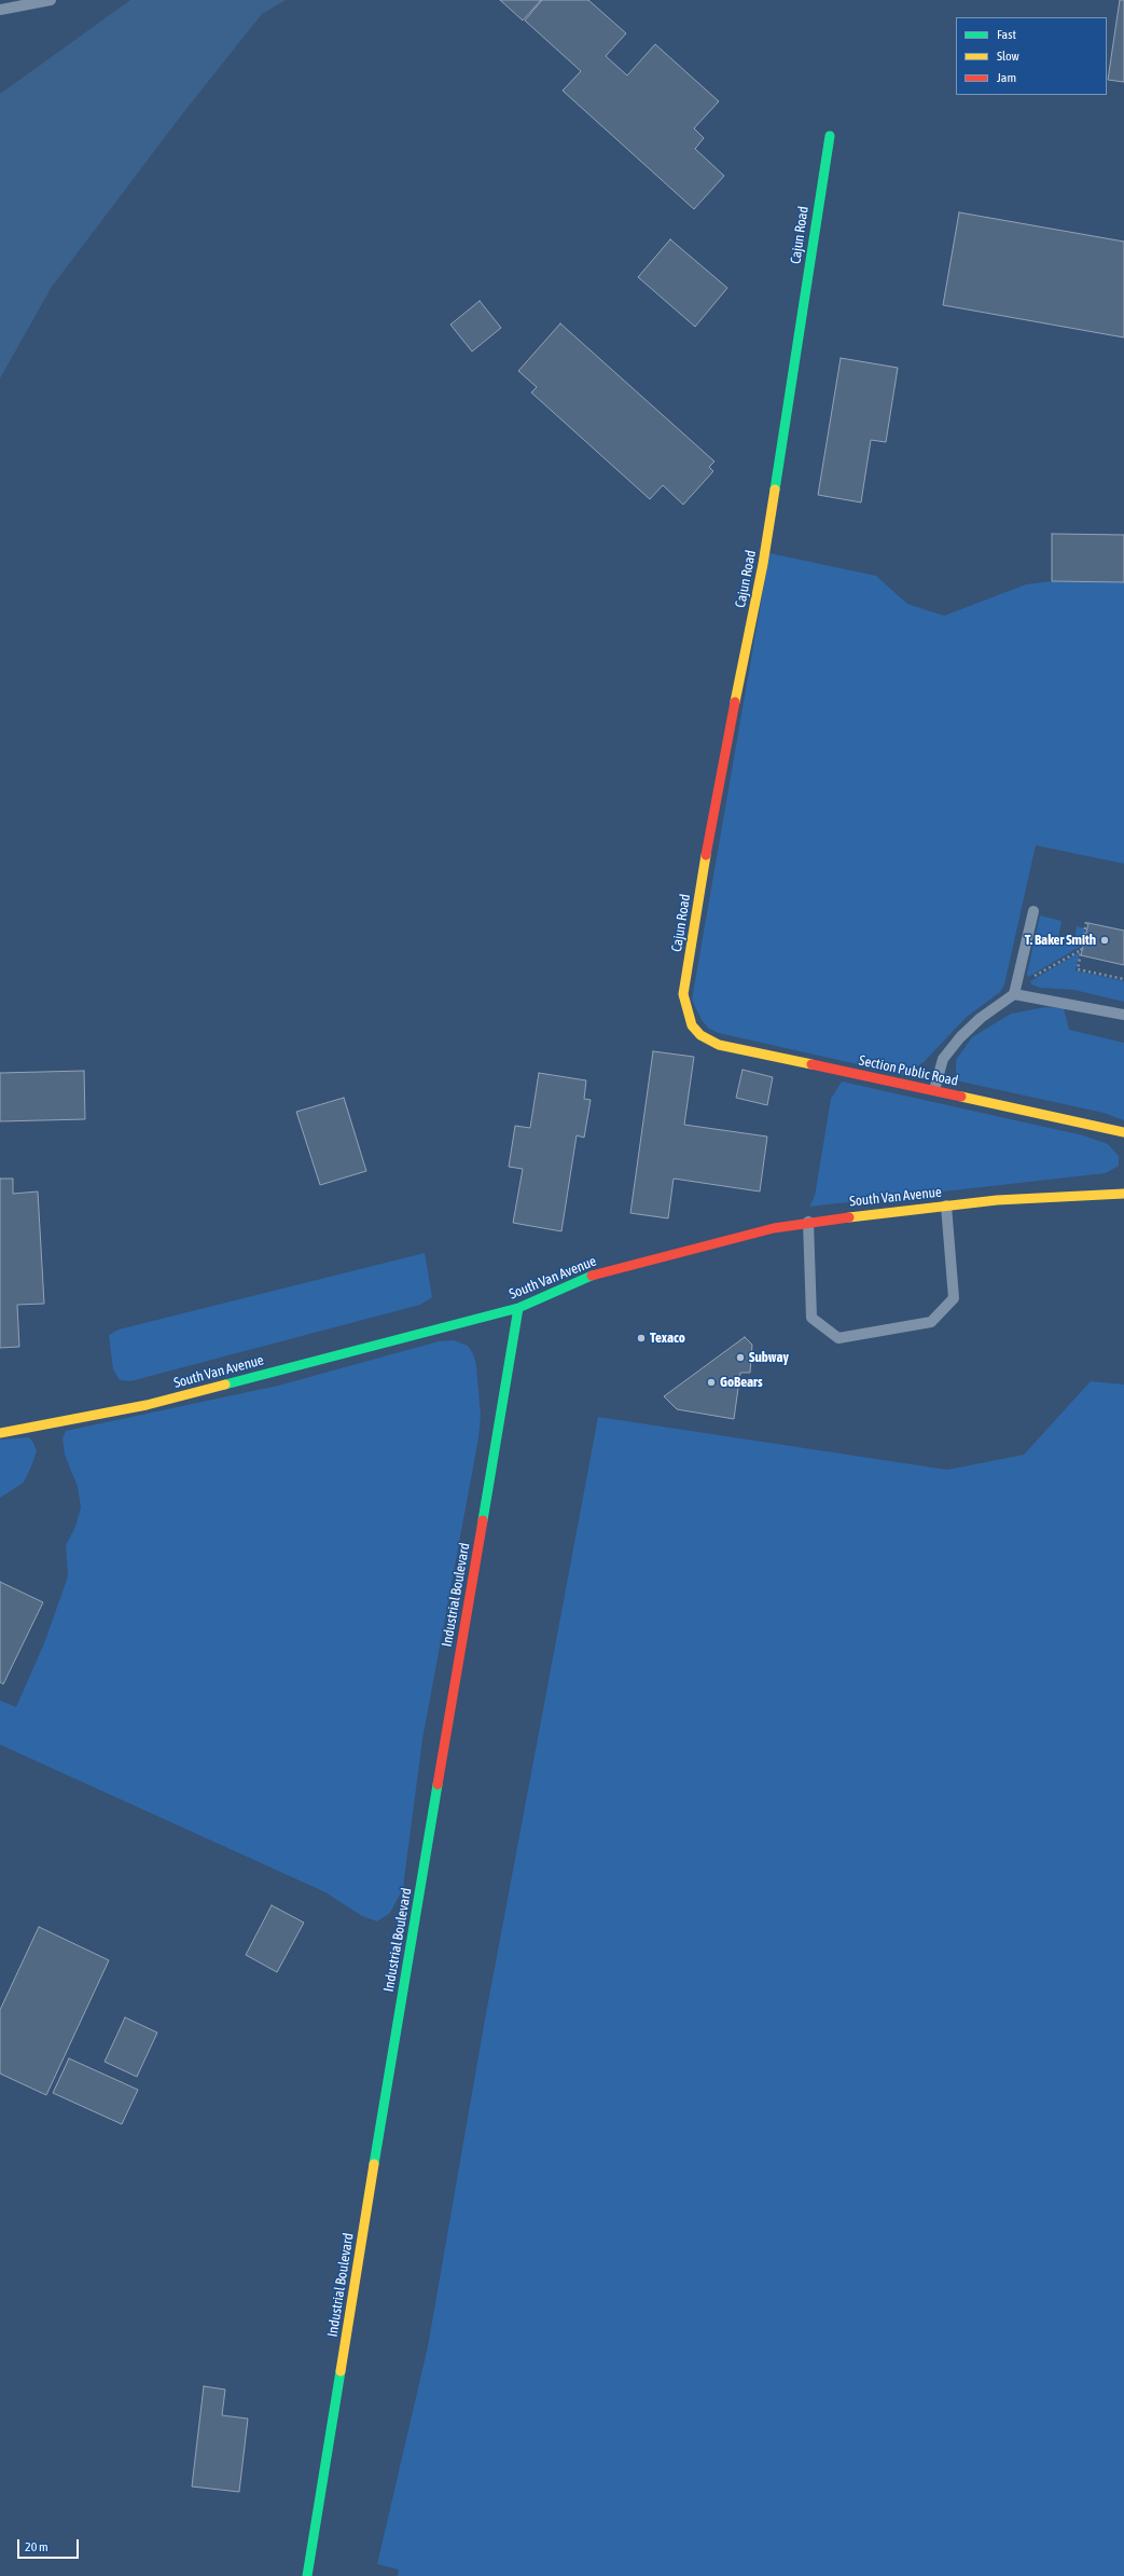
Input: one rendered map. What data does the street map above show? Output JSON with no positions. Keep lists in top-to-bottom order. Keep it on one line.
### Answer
{"streets":{"street":["Cajun Road","Section Public Road","South Van Avenue","Industrial Boulevard"]},"crossings":[["Cajun Road","Section Public Road"],["South Van Avenue","Industrial Boulevard"]],"places":["T. Baker Smith","Texaco","Subway","GoBears"],"legend":["Fast","Slow","Jam"],"scale_bar":"20 m"}
